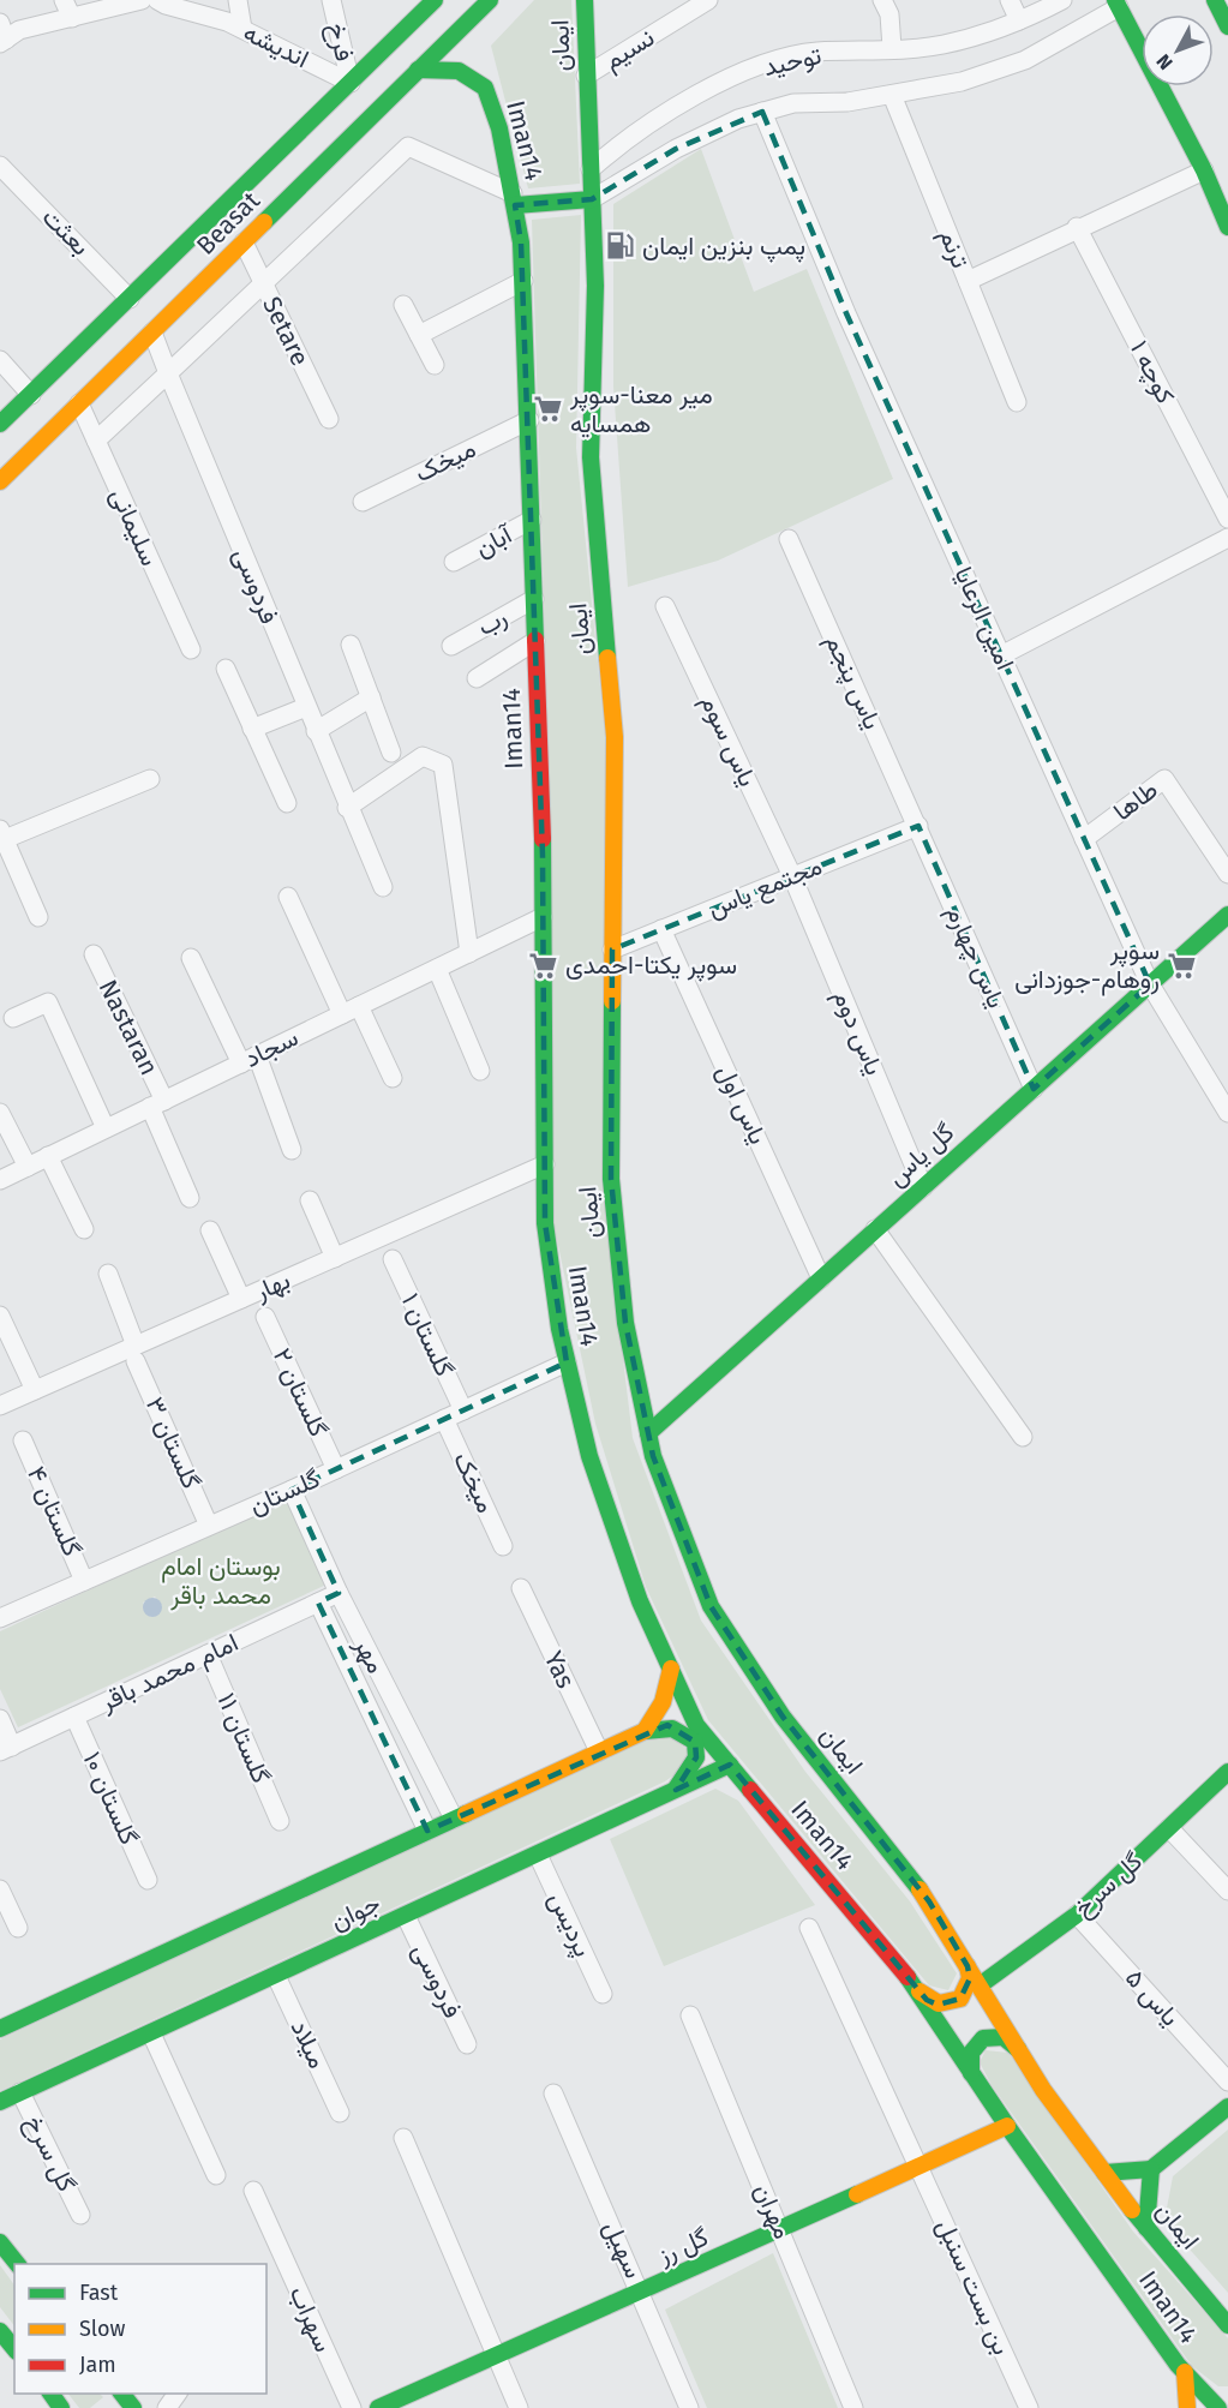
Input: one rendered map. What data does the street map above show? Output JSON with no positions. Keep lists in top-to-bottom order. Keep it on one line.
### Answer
{"streets":{"main road":["ایمان","Iman14","Beasat","گل یاس","گل سرخ","جوان","گل رز"],"street":["فرخ","اندیشه","نسیم","توحید","بعثت","ترنم","Setare","کوچه ۱","میخک","سلیمانی","آبان","فردوسی","امین الرعایا","رب","یاس پنجم","یاس سوم","طاها","مجتمع یاس","یاس چهارم","Nastaran","یاس دوم","سجاد","یاس اول","بهار","گلستان ۱","گلستان ۲","گلستان ۳","گلستان","گلستان ۴","مهر","Yas","امام محمد باقر","گلستان ۱۱","گلستان ۱۰","پردیس","یاس ۵","میلاد","مهران","سهیل","بن بست سنبل","سهراب"]},"crossings":[["فرخ","اندیشه"],["فرخ","Beasat"],["اندیشه","Beasat"],["ایمان","نسیم"],["ایمان","توحید"],["ایمان","مجتمع یاس"],["ایمان","گل یاس"],["ایمان","گل سرخ"],["Iman14","Beasat"],["Iman14","میخک"],["Iman14","آبان"],["Iman14","رب"],["Iman14","سجاد"],["Iman14","بهار"],["Iman14","گلستان"],["Iman14","جوان"],["Iman14","گل رز"],["Beasat","بعثت"],["Beasat","Setare"],["Beasat","سلیمانی"],["Beasat","فردوسی"],["میخک","گلستان"],["فردوسی","جوان"],["امین الرعایا","طاها"],["امین الرعایا","گل یاس"],["یاس پنجم","مجتمع یاس"],["یاس پنجم","یاس چهارم"],["یاس سوم","مجتمع یاس"],["یاس سوم","یاس دوم"],["مجتمع یاس","یاس چهارم"],["مجتمع یاس","یاس دوم"],["مجتمع یاس","یاس اول"],["یاس چهارم","گل یاس"],["Nastaran","سجاد"],["یاس دوم","گل یاس"],["یاس اول","گل یاس"],["بهار","گلستان ۳"],["گلستان ۱","گلستان"],["گلستان ۲","گلستان"],["گلستان ۳","گلستان"],["گلستان","گلستان ۴"],["گلستان","مهر"],["مهر","امام محمد باقر"],["مهر","جوان"],["Yas","جوان"],["امام محمد باقر","گلستان ۱۱"],["امام محمد باقر","گلستان ۱۰"],["گل سرخ","جوان"],["گل سرخ","یاس ۵"],["جوان","پردیس"],["جوان","میلاد"],["مهران","گل رز"],["گل رز","سهیل"],["گل رز","بن بست سنبل"]],"parks":["بوستان امام محمد باقر"],"places":{"fuel station":["پمپ بنزین ایمان"],"supermarket":["میر معنا-سوپر همسایه","سوپر یکتا-احمدی","سوپر روهام-جوزدانی"]},"legend":["Fast","Slow","Jam"],"north":"bottom left"}
